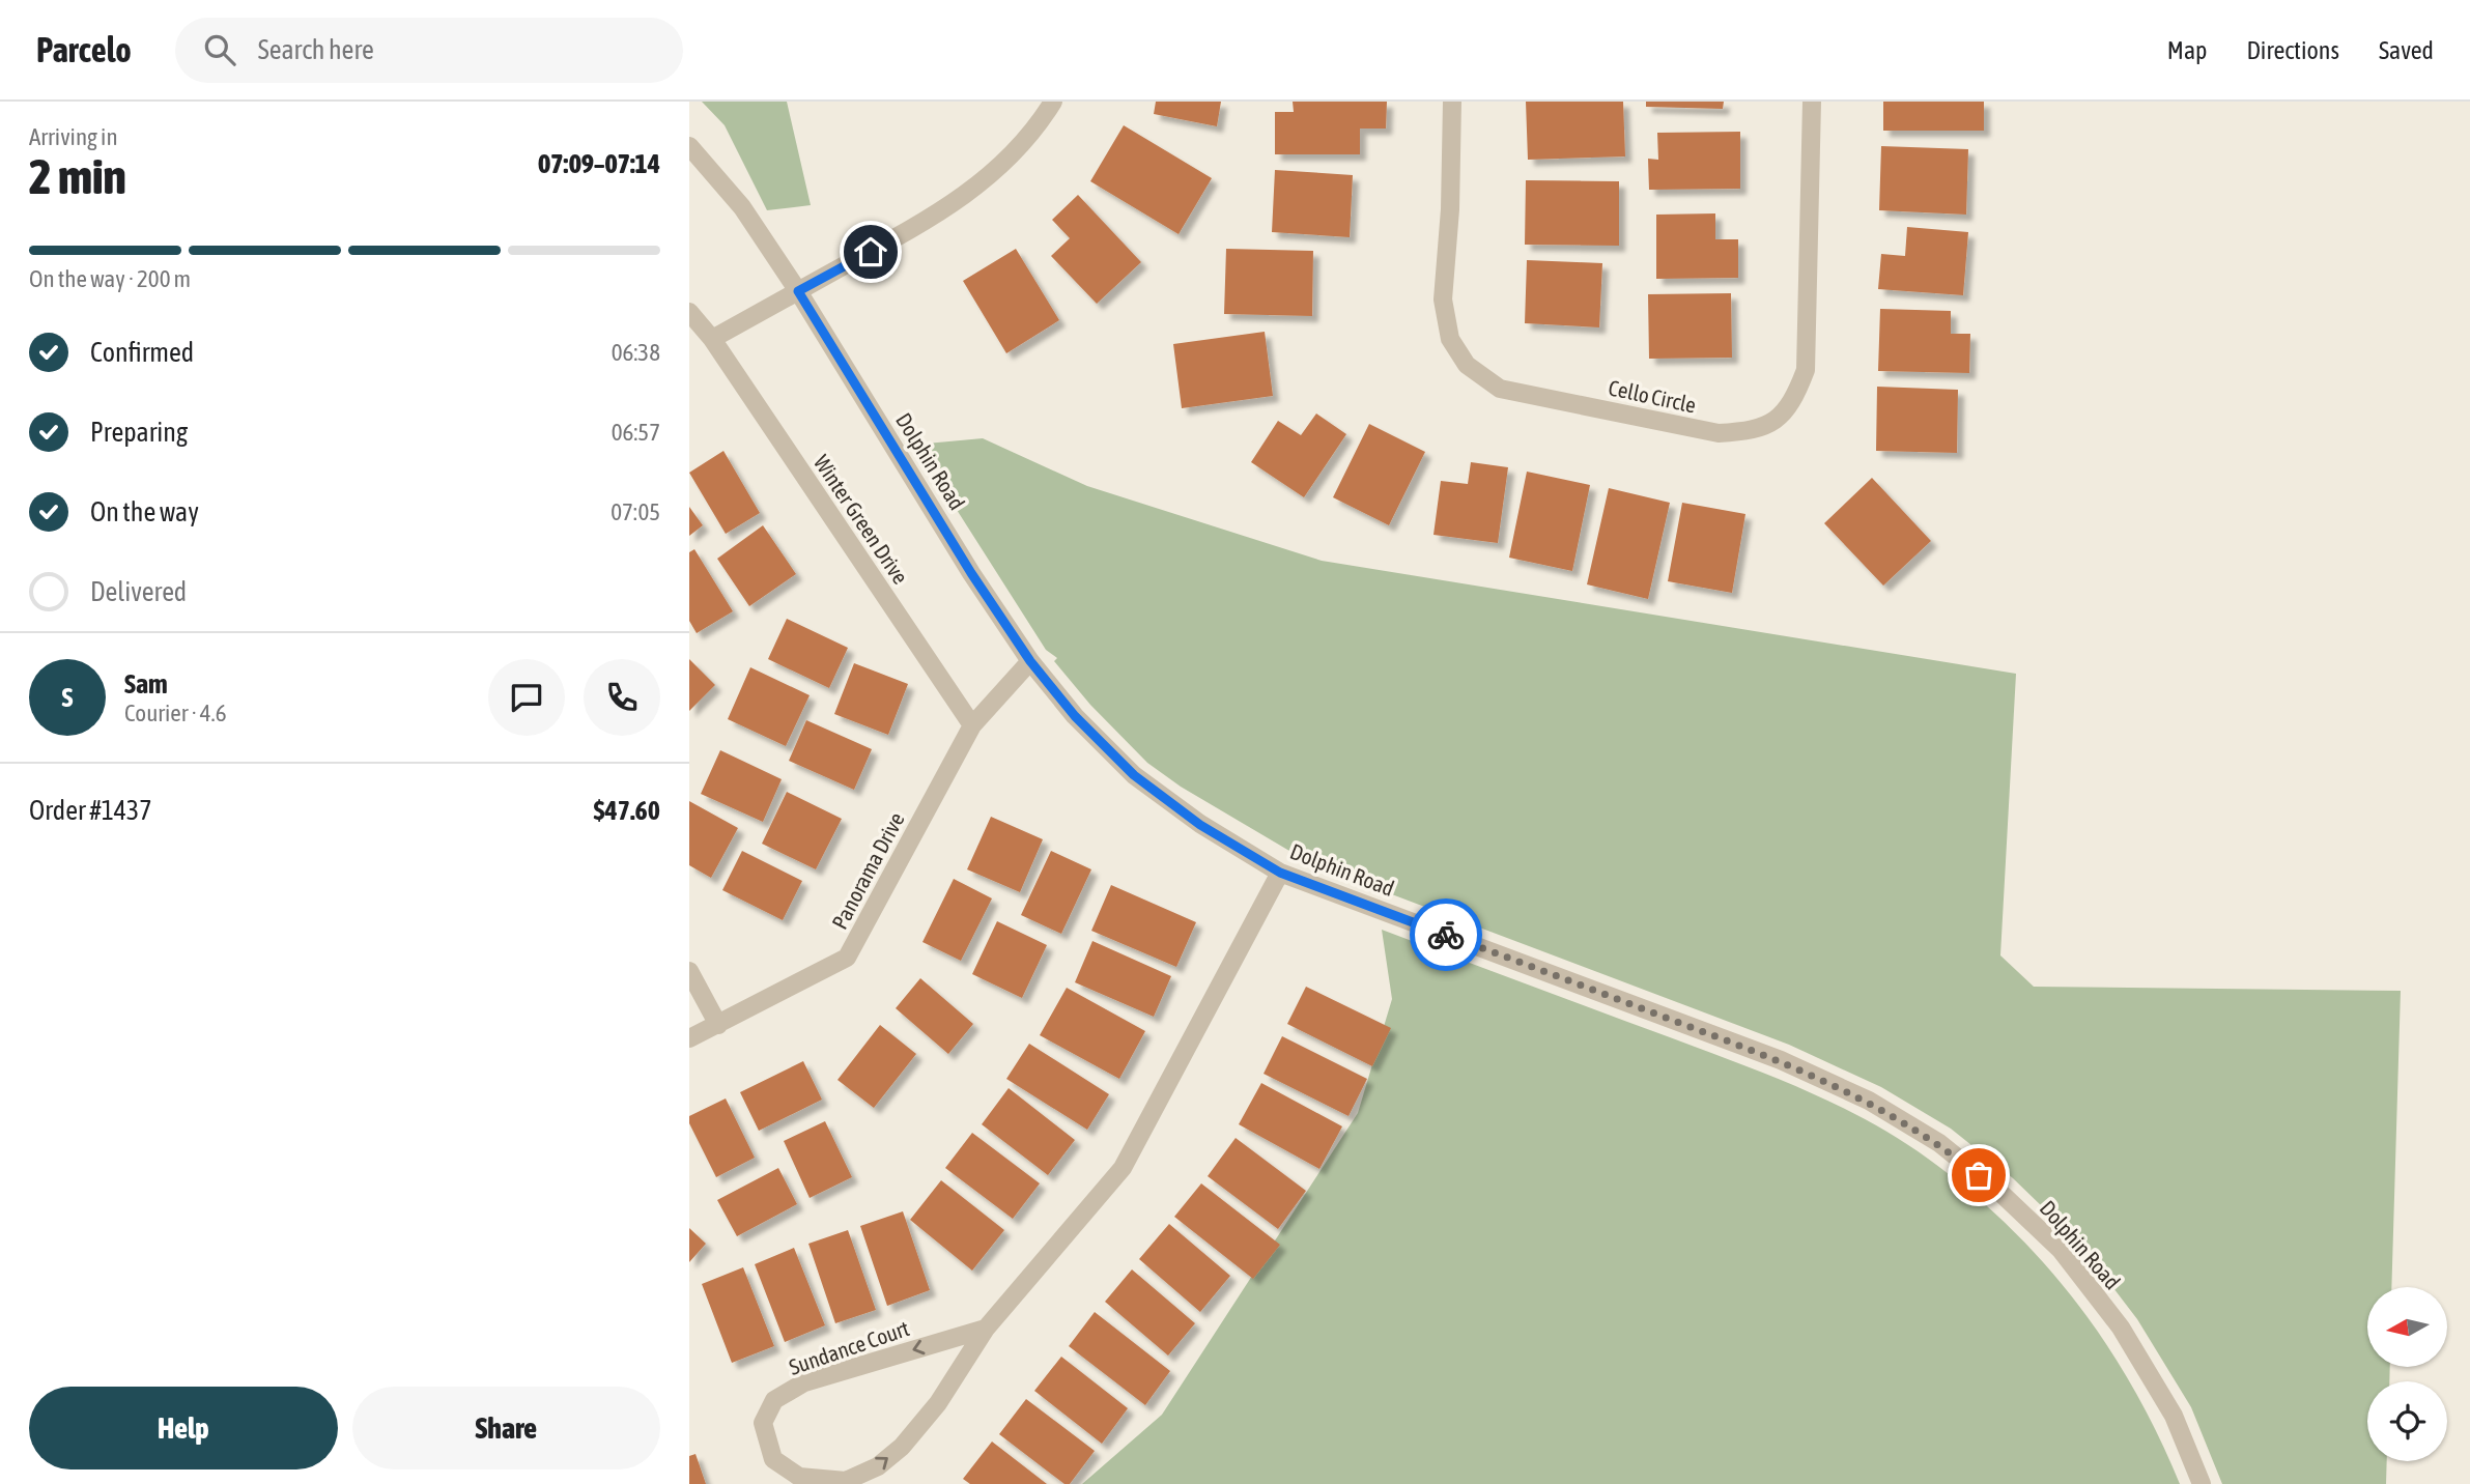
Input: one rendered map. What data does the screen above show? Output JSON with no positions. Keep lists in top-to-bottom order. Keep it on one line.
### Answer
{"streets":{"street":["Cello Circle","Dolphin Road","Winter Green Drive","Panorama Drive","Sundance Court"]},"crossings":[["Dolphin Road","Panorama Drive"],["Dolphin Road","Sundance Court"],["Winter Green Drive","Panorama Drive"]],"north":"left","page":{"header":"Parcelo","search":"Search here","nav":["Map","Directions","Saved"],"heading":["2 min","Arriving in","07:09–07:14"],"panel":["Sam","Courier · 4.6","Order #1437","$47.60"],"bar":"On the way · 200 m","list":[["Confirmed","06:38"],["Preparing","06:57"],["On the way","07:05"],"Delivered"],"round":"S","buttons":["Help","Share"]}}
